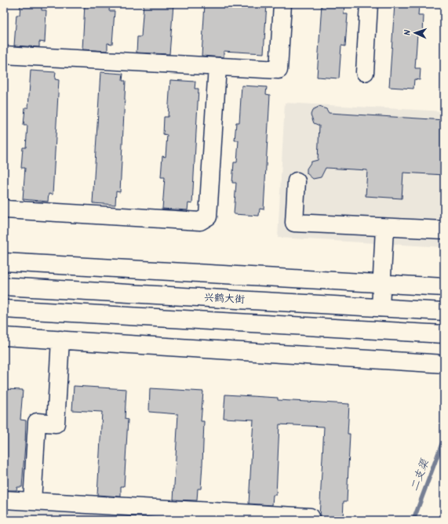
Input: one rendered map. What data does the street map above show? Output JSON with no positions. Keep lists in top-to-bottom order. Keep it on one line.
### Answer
{"streets":{"street":["兴鹤大街"]},"water":["二支渠"],"north":"left"}
